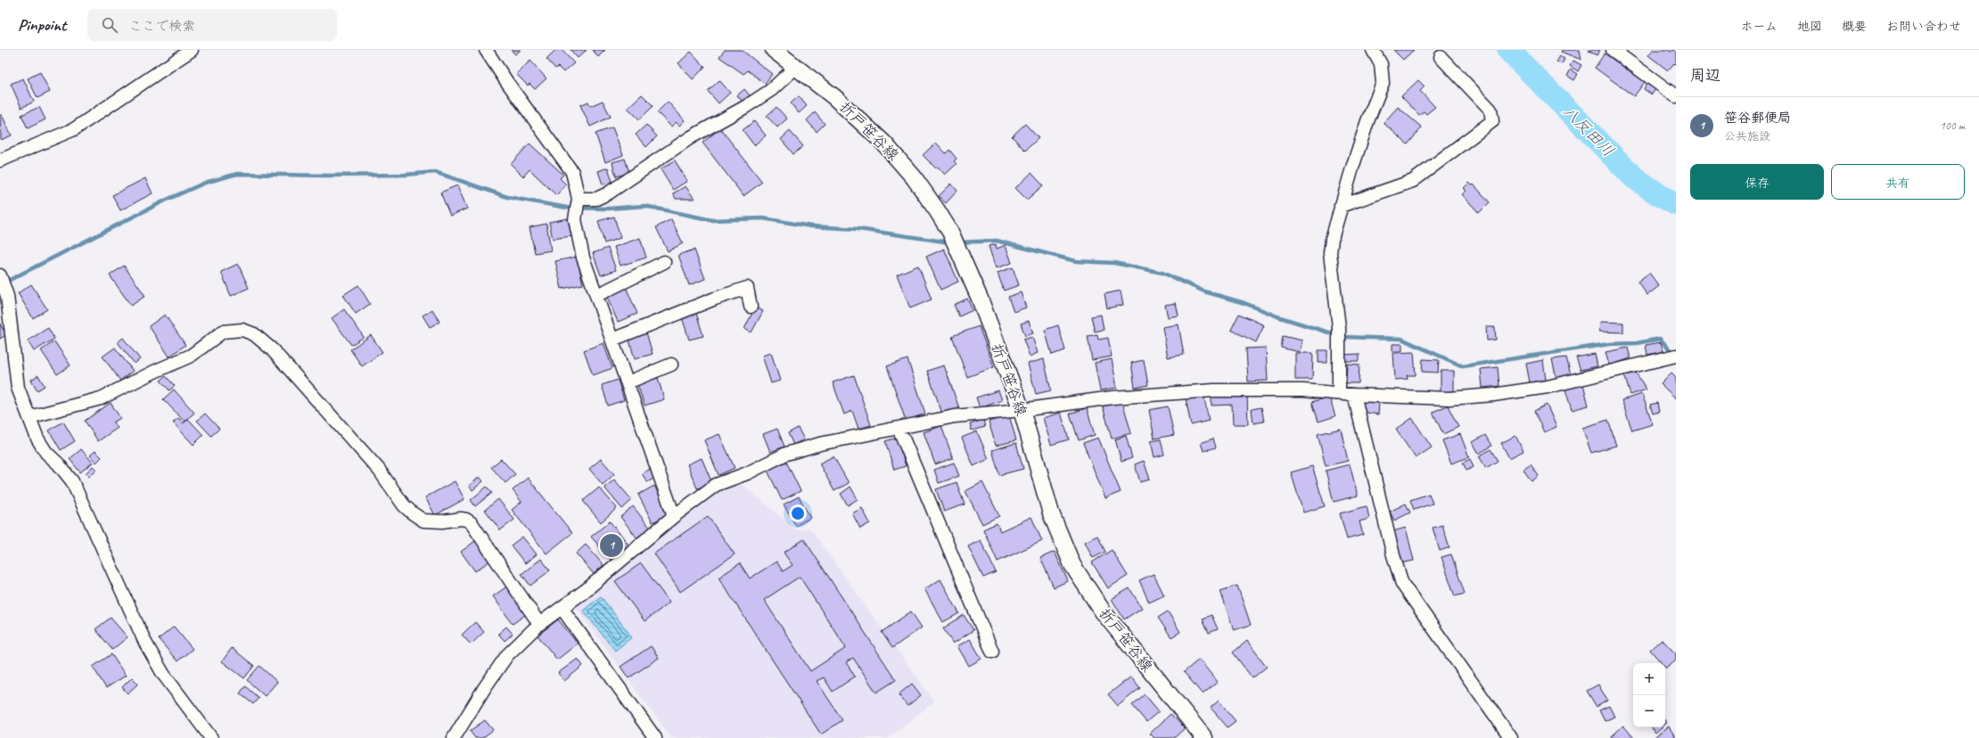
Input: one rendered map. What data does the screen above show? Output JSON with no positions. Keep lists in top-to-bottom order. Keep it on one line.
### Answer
{"streets":{"main road":["折戸笹谷線"]},"water":["八反田川"],"page":{"header":"Pinpoint","search":"ここで検索","nav":["ホーム","地図","概要","お問い合わせ"],"heading":"周辺","list":[{"mark":"1","name":"笹谷郵便局","note":"公共施設","value":"100 m"}],"buttons":["保存","共有"],"pins":"1","map_buttons":["+","−"]}}
